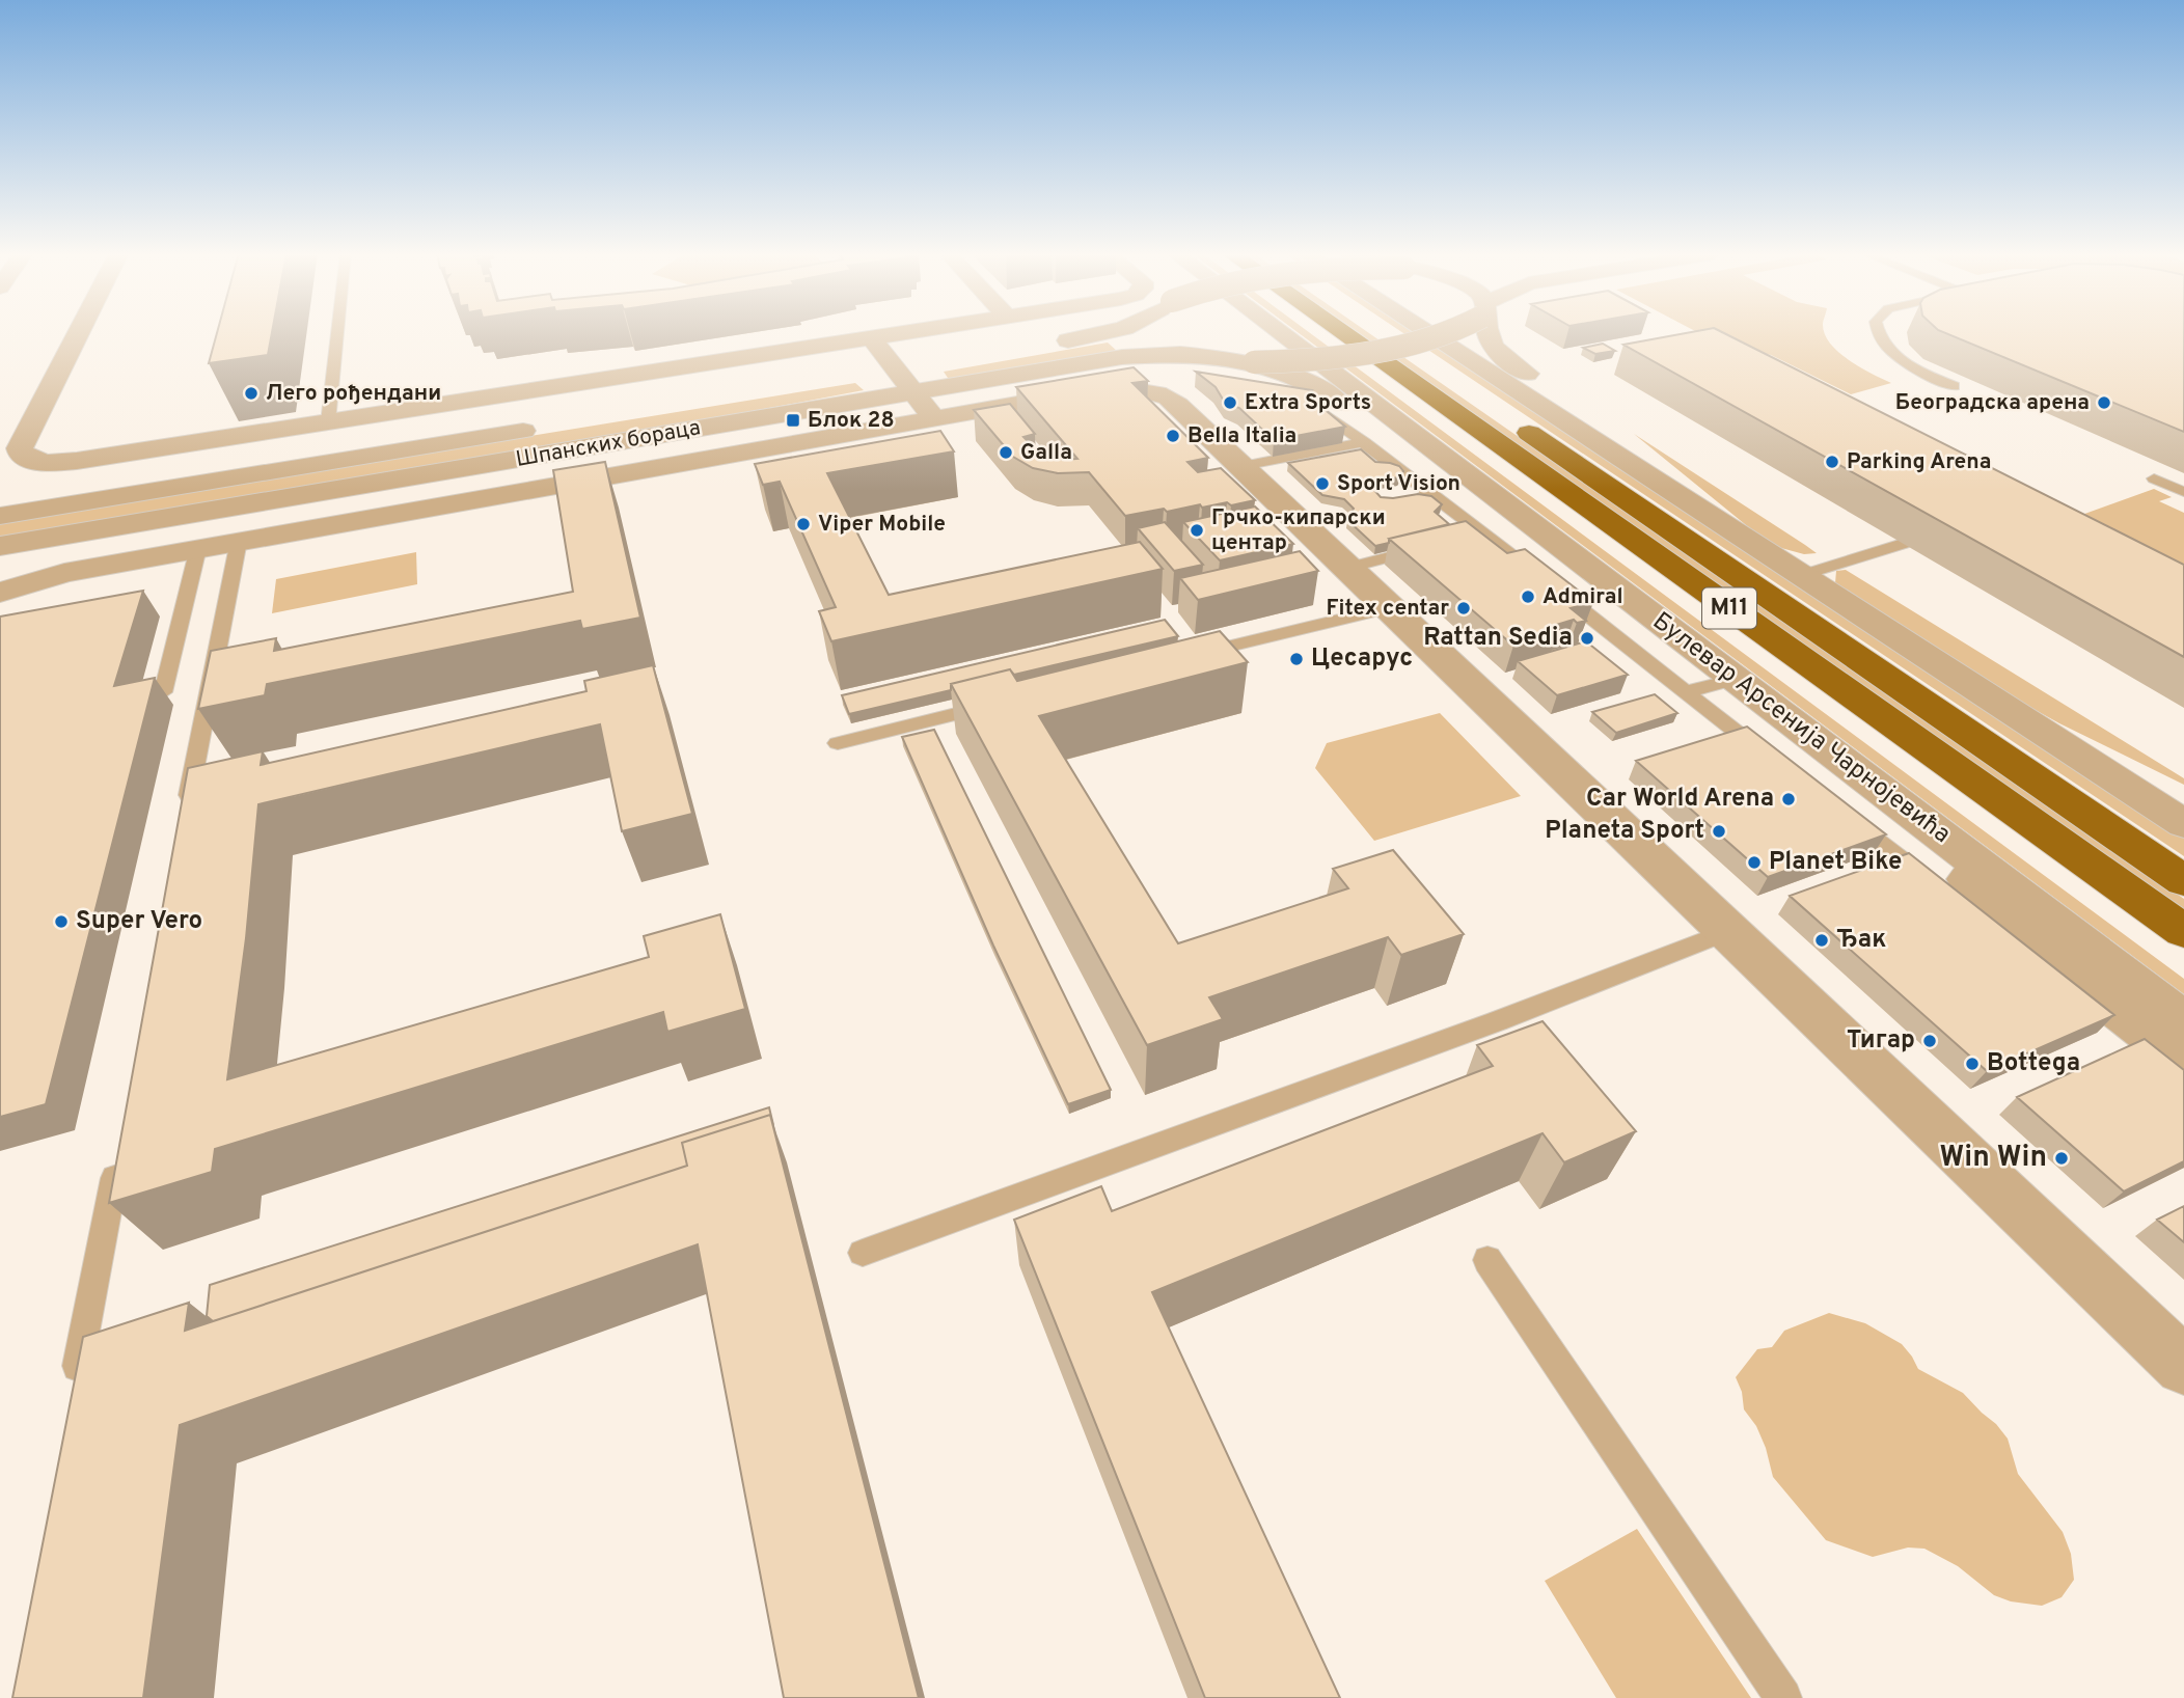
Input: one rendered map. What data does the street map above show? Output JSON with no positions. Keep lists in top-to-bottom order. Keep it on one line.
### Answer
{"streets":{"highway":["M11","Булевар Арсенија Чарнојевића"],"street":["Шпанских бораца"]},"places":{"other":["Лего рођендани","Extra Sports","Београдска арена","Bella Italia","Galla","Parking Arena","Sport Vision","Viper Mobile","Грчко-кипарски центар","Admiral","Fitex centar","Rattan Sedia","Цесарус","Car World Arena","Planeta Sport","Planet Bike","Super Vero","Ђак","Тигар","Bottega","Win Win"],"transit":["Блок 28"]}}
